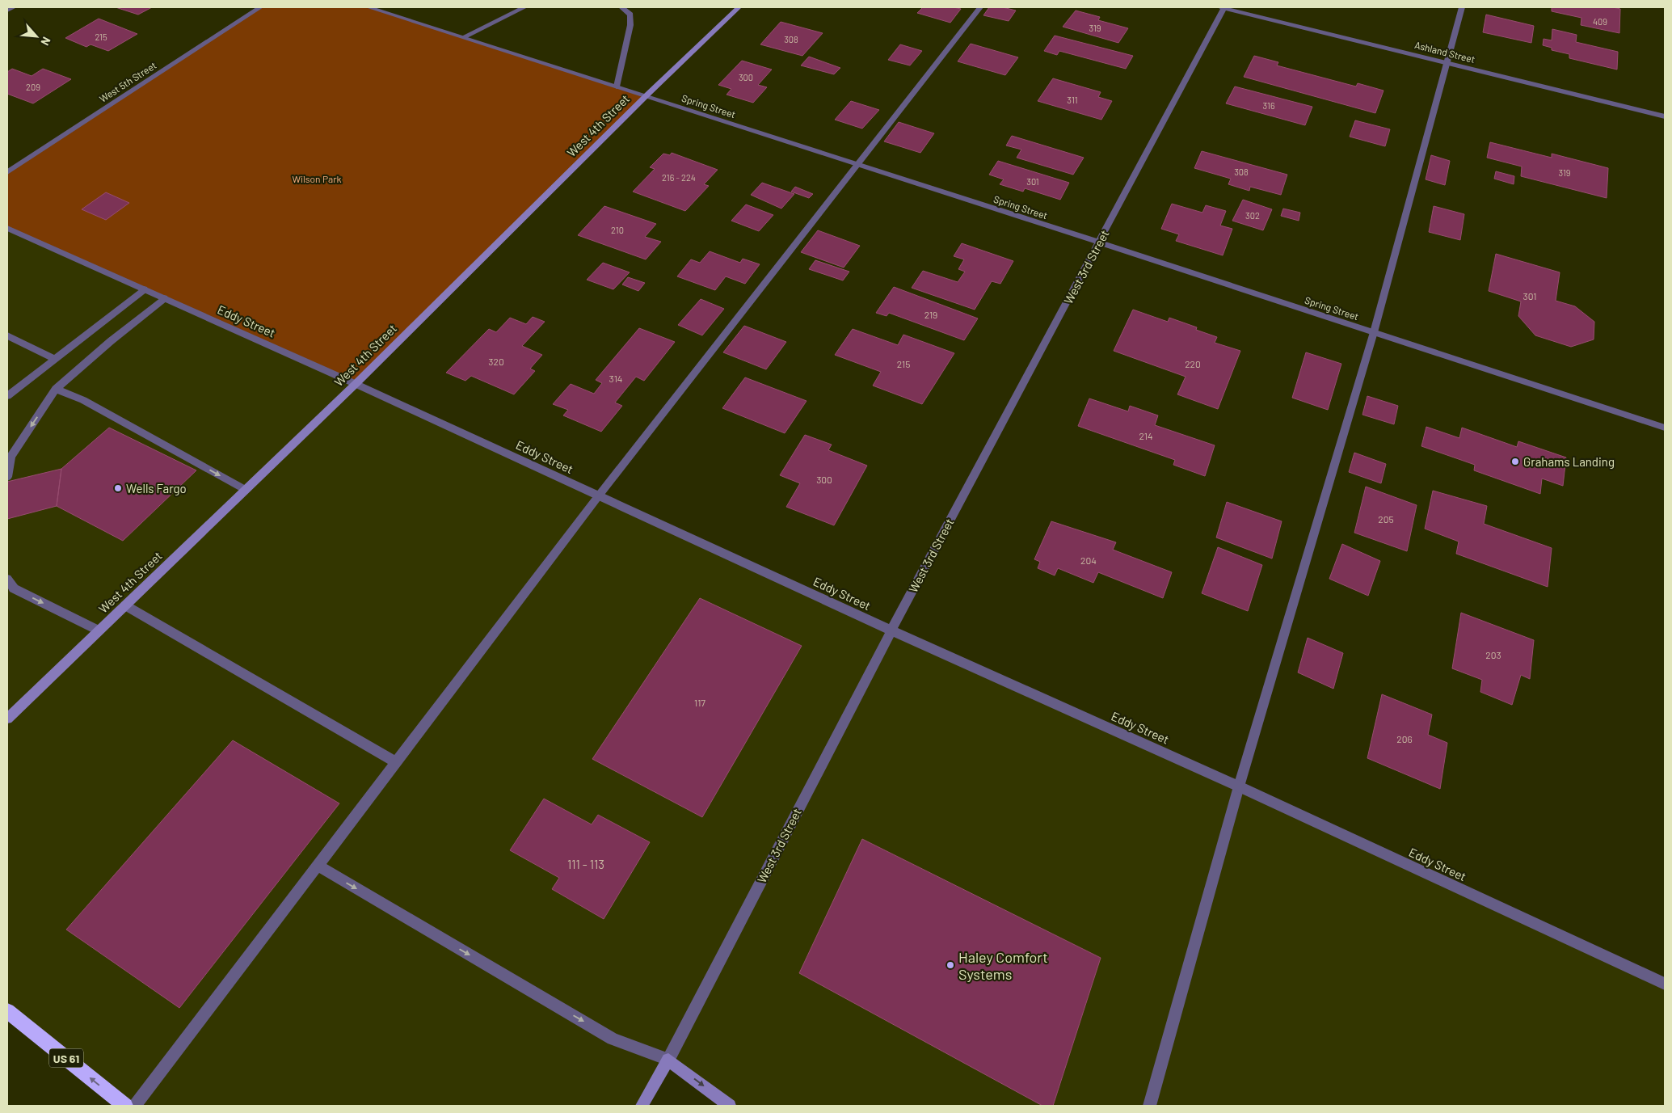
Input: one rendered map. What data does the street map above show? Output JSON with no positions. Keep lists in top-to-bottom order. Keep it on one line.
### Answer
{"streets":{"highway":["US 61"],"street":["Ashland Street","West 5th Street","Spring Street","West 4th Street","West 3rd Street","Eddy Street"]},"crossings":[["Ashland Street","West 3rd Street"],["Spring Street","West 4th Street"],["Spring Street","West 3rd Street"],["West 4th Street","Eddy Street"],["West 3rd Street","Eddy Street"]],"parks":["Wilson Park"],"places":["Grahams Landing","Wells Fargo","Haley Comfort Systems"],"house_numbers":["409","319","215","308","300","209","311","316","308","319","216 - 224","301","302","210","301","219","320","215","220","314","214","300","205","204","203","117","206","111 - 113"],"north":"bottom right"}
